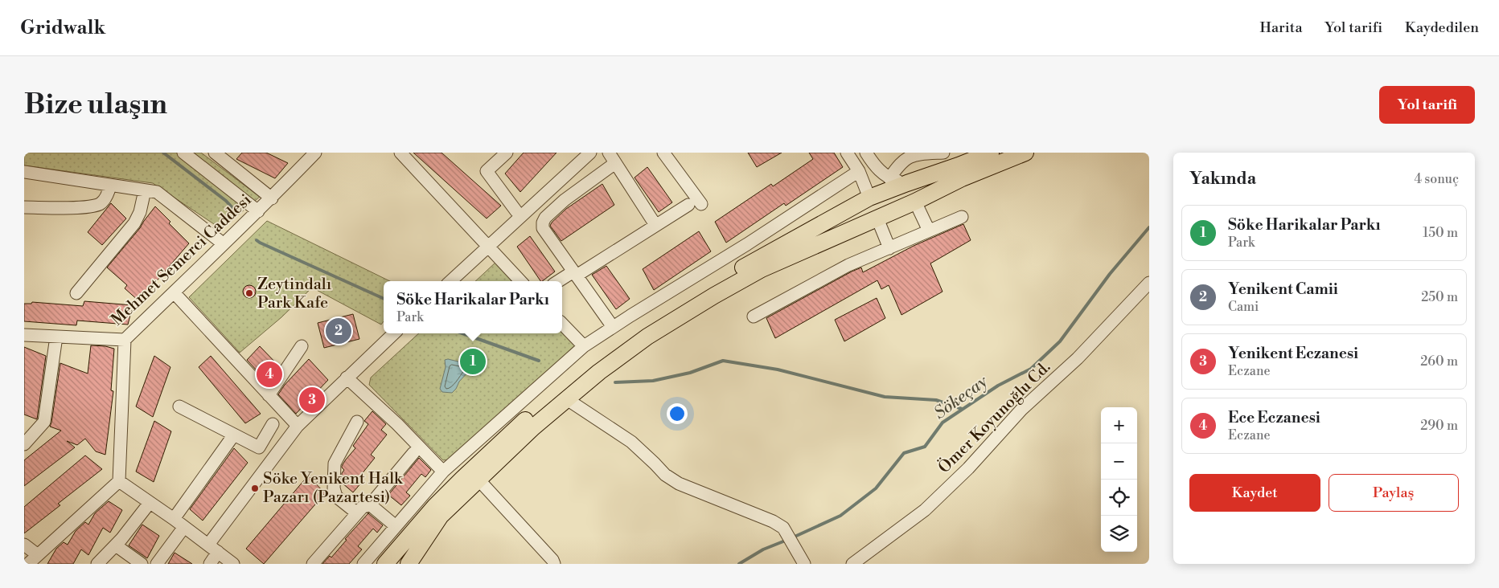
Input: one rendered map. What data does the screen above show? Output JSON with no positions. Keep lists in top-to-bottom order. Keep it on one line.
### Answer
{"streets":{"street":["Mehmet Semerci Caddesi","Ömer Koyunoğlu Cd."]},"water":["Sökeçay"],"places":["Zeytindalı Park Kafe","Söke Yenikent Halk Pazarı (Pazartesi)"],"page":{"header":"Gridwalk","nav":["Harita","Yol tarifi","Kaydedilen"],"buttons":["Yol tarifi",["Kaydet","Paylaş"]],"title":"Bize ulaşın","heading":["Yakında","4 sonuç"],"list":[{"mark":"1","name":"Söke Harikalar Parkı","note":"Park","value":"150 m"},{"mark":"2","name":"Yenikent Camii","note":"Cami","value":"250 m"},{"mark":"3","name":"Yenikent Eczanesi","note":"Eczane","value":"260 m"},{"mark":"4","name":"Ece Eczanesi","note":"Eczane","value":"290 m"}],"popup":["Söke Harikalar Parkı","Park"],"pins":["2","1","4","3"],"map_buttons":["+","−"]}}
